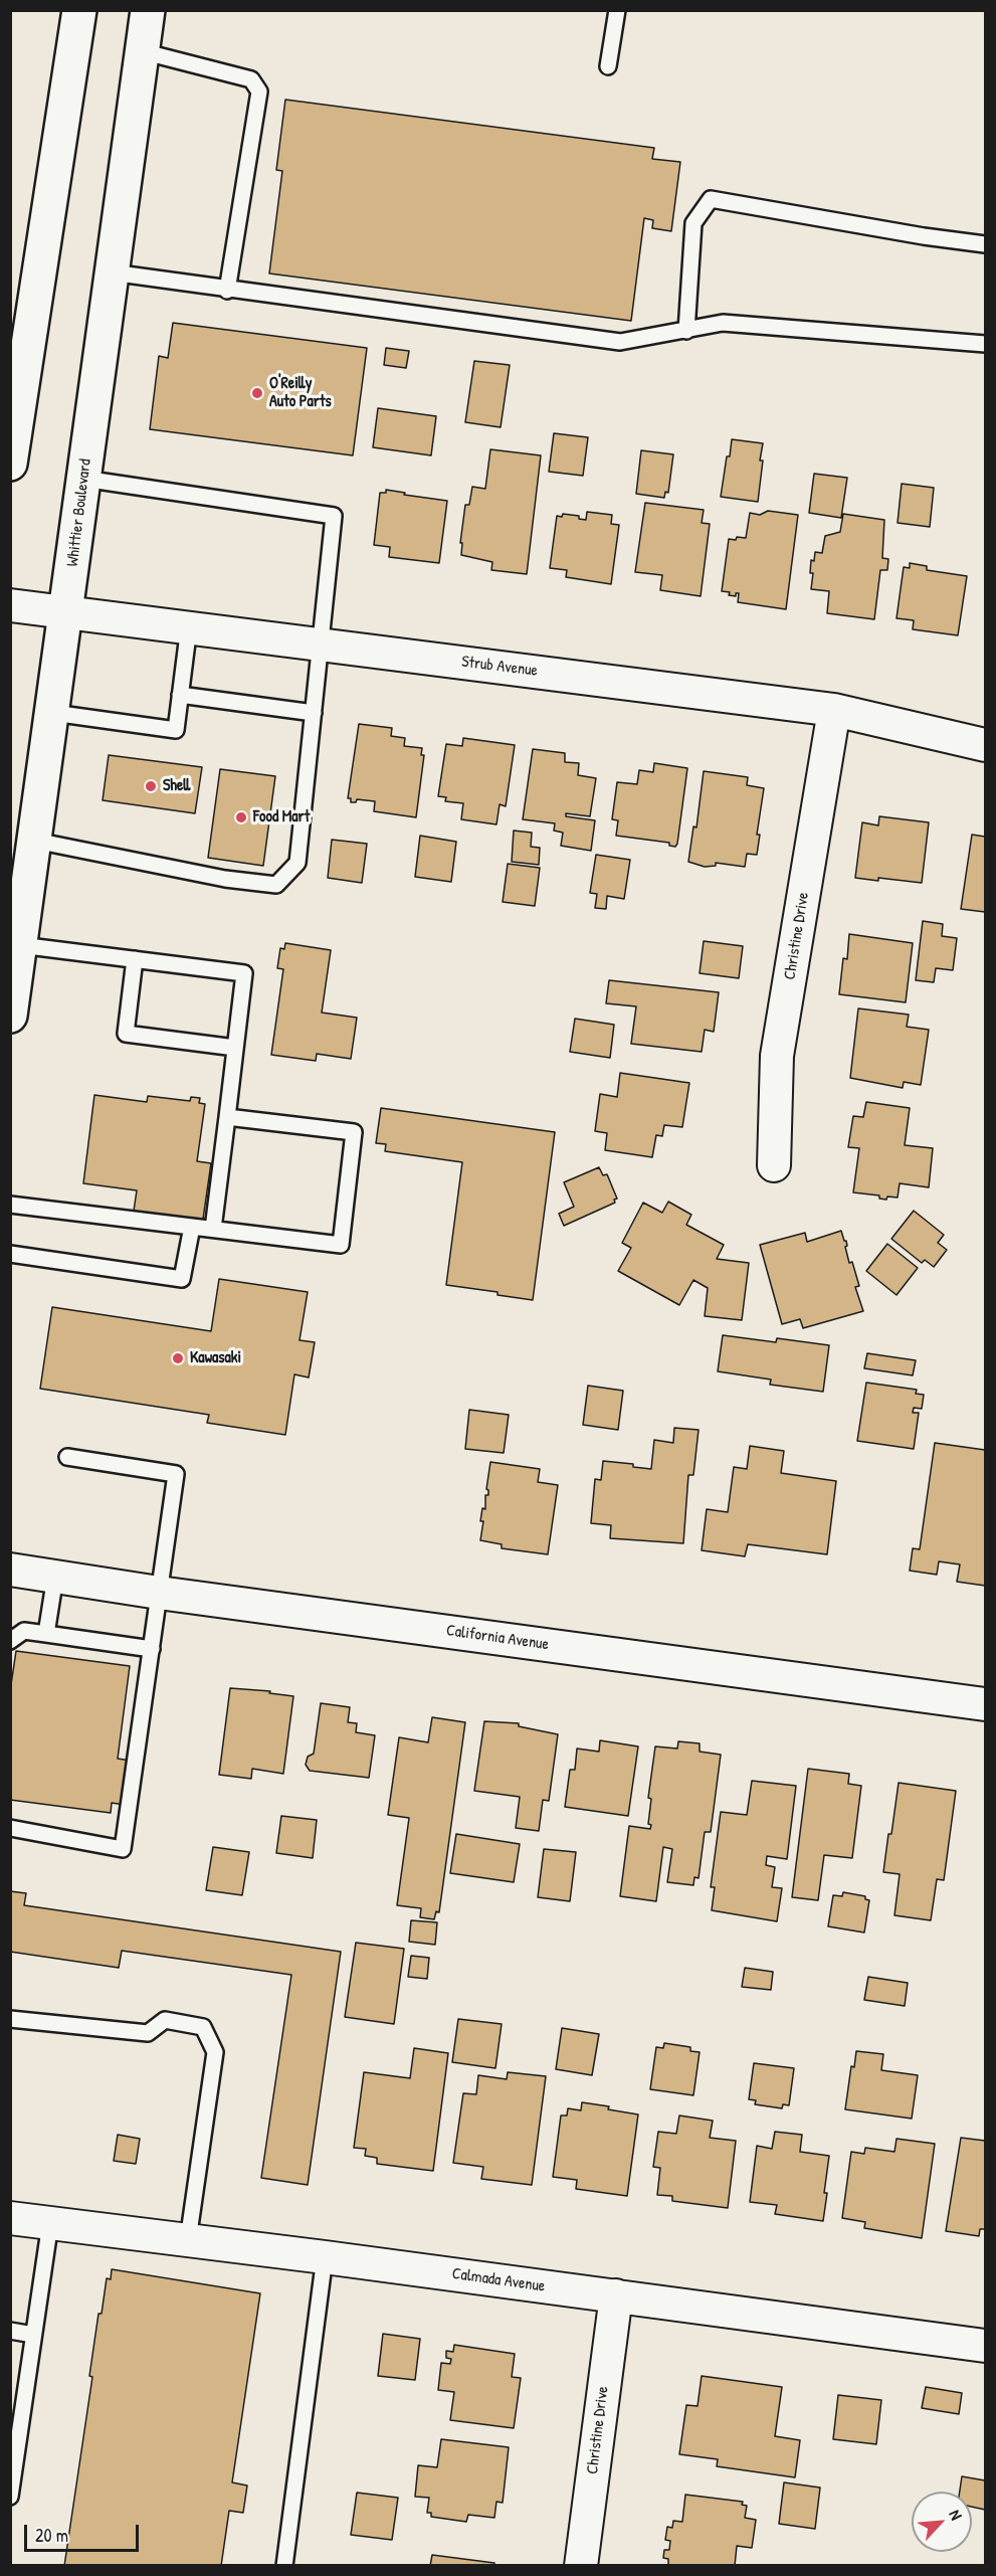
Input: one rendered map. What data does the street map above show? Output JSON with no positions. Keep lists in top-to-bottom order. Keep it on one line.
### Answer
{"streets":{"main road":["Whittier Boulevard"],"street":["Strub Avenue","Christine Drive","California Avenue","Calmada Avenue"]},"crossings":[["Whittier Boulevard","Strub Avenue"],["Strub Avenue","Christine Drive"],["Christine Drive","Calmada Avenue"]],"places":["O'Reilly Auto Parts","Shell","Food Mart","Kawasaki"],"scale_bar":"20 m","north":"top right"}
